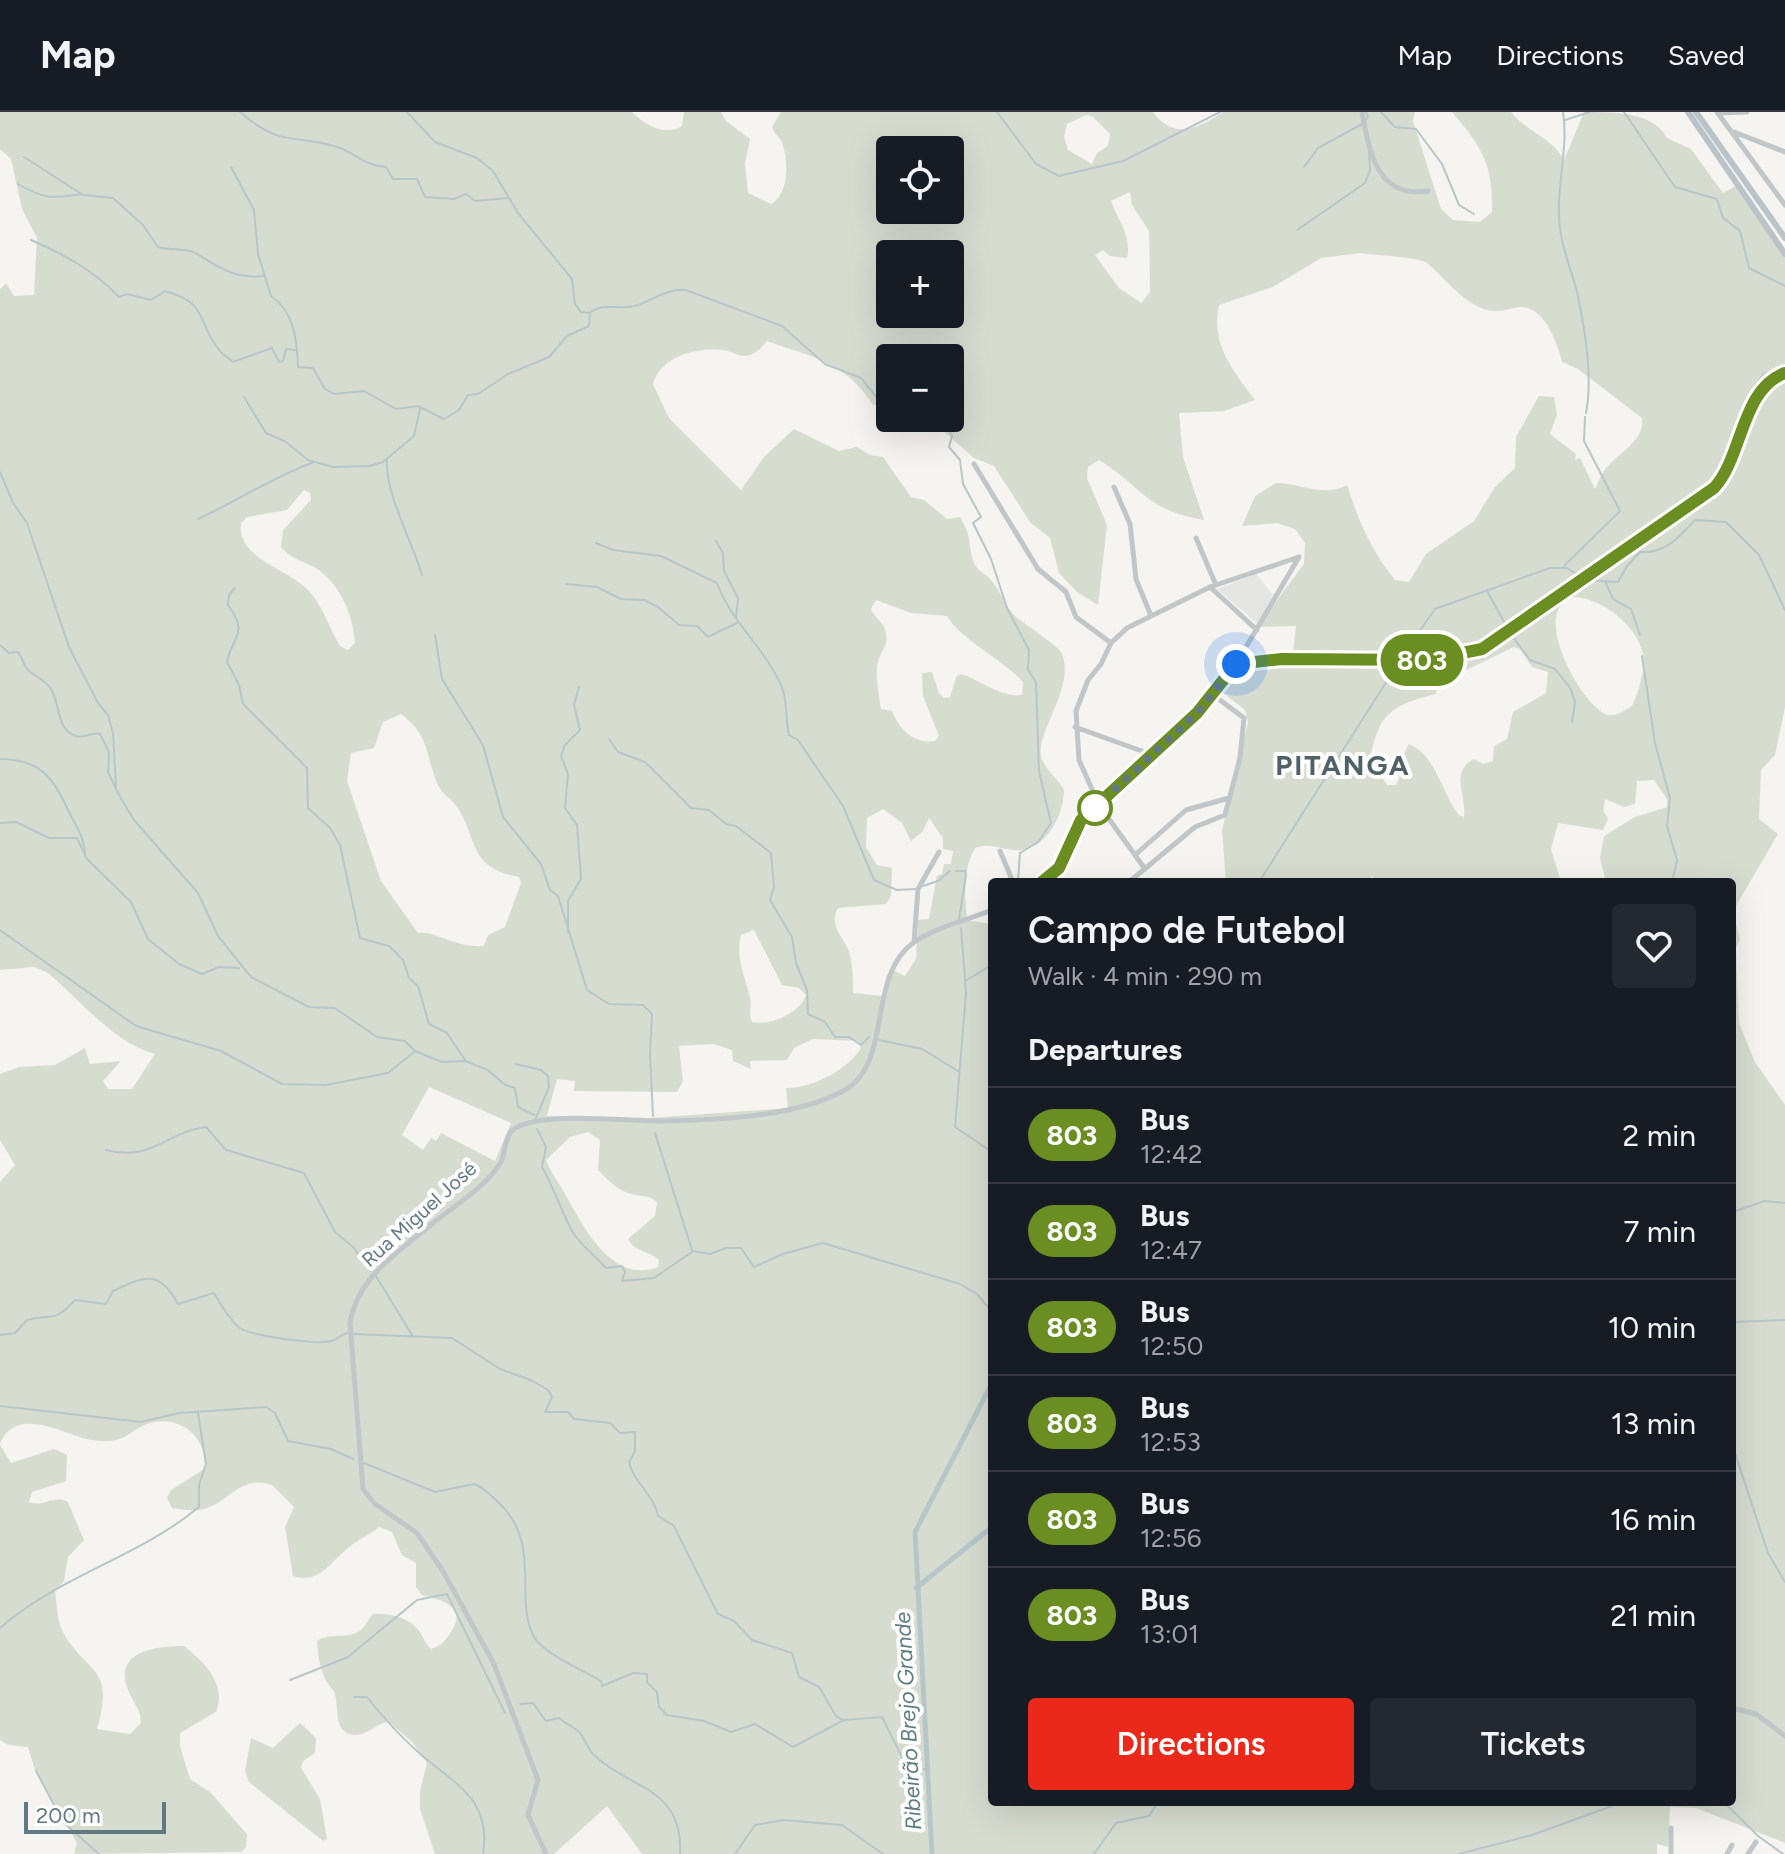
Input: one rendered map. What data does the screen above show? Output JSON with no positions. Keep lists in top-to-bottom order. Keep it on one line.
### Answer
{"streets":{"street":["Rua Miguel José"]},"districts":["PITANGA"],"water":["Ribeirão Brejo Grande"],"lines":["bus line 803"],"scale_bar":"200 m","page":{"header":"Map","nav":["Map","Directions","Saved"],"on_map":"803","map_buttons":["+","−"],"heading":[["Campo de Futebol","Walk · 4 min · 290 m"],"Departures"],"list":[{"mark":"803","name":"Bus","note":"12:42","value":"2 min"},{"mark":"803","name":"Bus","note":"12:47","value":"7 min"},{"mark":"803","name":"Bus","note":"12:50","value":"10 min"},{"mark":"803","name":"Bus","note":"12:53","value":"13 min"},{"mark":"803","name":"Bus","note":"12:56","value":"16 min"},{"mark":"803","name":"Bus","note":"13:01","value":"21 min"}],"buttons":["Directions","Tickets"],"scale":"200 m"}}
